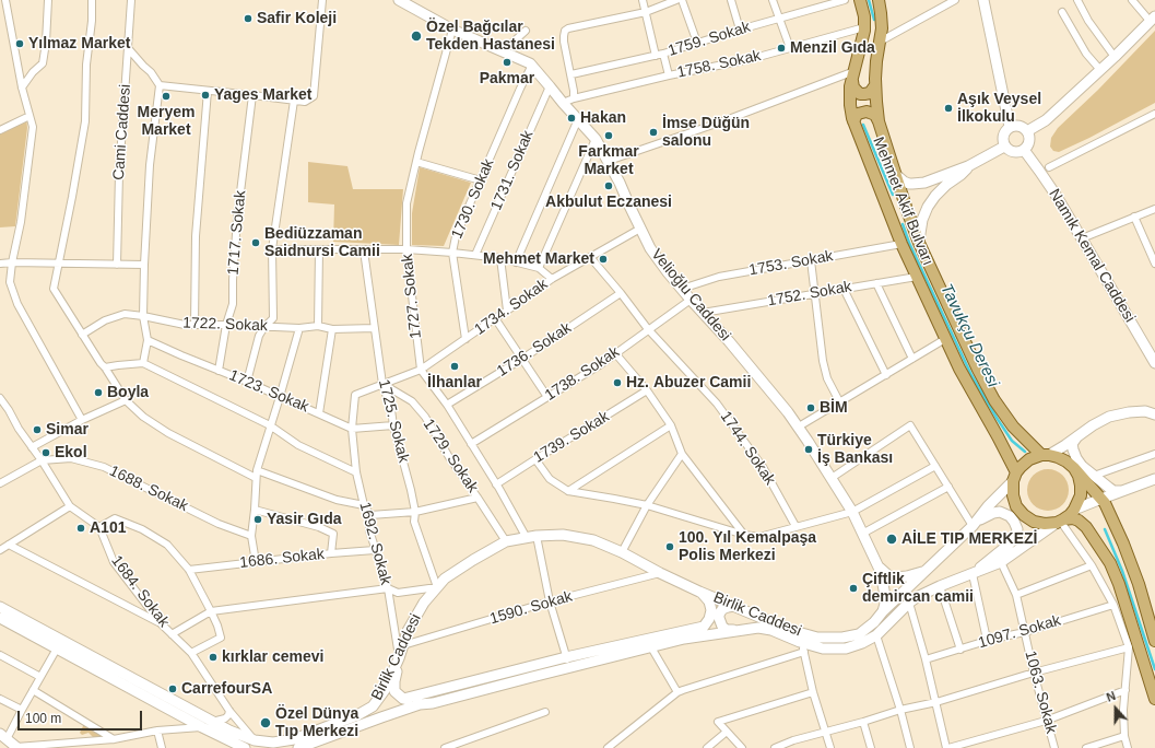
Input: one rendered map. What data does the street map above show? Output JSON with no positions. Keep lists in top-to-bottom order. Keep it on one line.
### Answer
{"streets":{"main road":["Mehmet Akif Bulvarı","Namık Kemal Caddesi","Velioğlu Caddesi","Birlik Caddesi"],"street":["1759. Sokak","1758. Sokak","Cami Caddesi","1731. Sokak","1730. Sokak","1717. Sokak","1753. Sokak","1752. Sokak","1727. Sokak","1734. Sokak","1722. Sokak","1736. Sokak","1738. Sokak","1723. Sokak","1725. Sokak","1739. Sokak","1744. Sokak","1729. Sokak","1688. Sokak","1692. Sokak","1686. Sokak","1684. Sokak","1590. Sokak","1097. Sokak","1063. Sokak"]},"crossings":[["1758. Sokak","Mehmet Akif Bulvarı"],["1758. Sokak","Velioğlu Caddesi"],["1731. Sokak","Velioğlu Caddesi"],["1730. Sokak","Velioğlu Caddesi"],["1730. Sokak","1734. Sokak"],["Mehmet Akif Bulvarı","1753. Sokak"],["Mehmet Akif Bulvarı","1752. Sokak"],["Mehmet Akif Bulvarı","Birlik Caddesi"],["1717. Sokak","1722. Sokak"],["1717. Sokak","1723. Sokak"],["1753. Sokak","Velioğlu Caddesi"],["1752. Sokak","Velioğlu Caddesi"],["Velioğlu Caddesi","1727. Sokak"],["Velioğlu Caddesi","1734. Sokak"],["Velioğlu Caddesi","1738. Sokak"],["Velioğlu Caddesi","Birlik Caddesi"],["1727. Sokak","1734. Sokak"],["1734. Sokak","1723. Sokak"],["1734. Sokak","1725. Sokak"],["1734. Sokak","1744. Sokak"],["1734. Sokak","1729. Sokak"],["1734. Sokak","1692. Sokak"],["1722. Sokak","1723. Sokak"],["1722. Sokak","1725. Sokak"],["1736. Sokak","1744. Sokak"],["1738. Sokak","1744. Sokak"],["1723. Sokak","1692. Sokak"],["1725. Sokak","1729. Sokak"],["1725. Sokak","Birlik Caddesi"],["1729. Sokak","Birlik Caddesi"],["1692. Sokak","1686. Sokak"],["1692. Sokak","Birlik Caddesi"],["1684. Sokak","Birlik Caddesi"],["1590. Sokak","Birlik Caddesi"],["Birlik Caddesi","1063. Sokak"],["1097. Sokak","1063. Sokak"]],"water":["Tavukçu Deresi"],"places":["Safir Koleji","Özel Bağcılar Tekden Hastanesi","Yılmaz Market","Menzil Gıda","Pakmar","Yages Market","Meryem Market","Aşık Veysel İlkokulu","Hakan","İmse Düğün salonu","Farkmar Market","Akbulut Eczanesi","Bediüzzaman Saidnursi Camii","Mehmet Market","İlhanlar","Hz. Abuzer Camii","Boyla","BİM","Simar","Türkiye İş Bankası","Ekol","Yasir Gıda","A101","AİLE TIP MERKEZİ","100. Yıl Kemalpaşa Polis Merkezi","Çiftlik demircan camii","kırklar cemevi","CarrefourSA","Özel Dünya Tıp Merkezi"],"scale_bar":"100 m","north":"top"}
